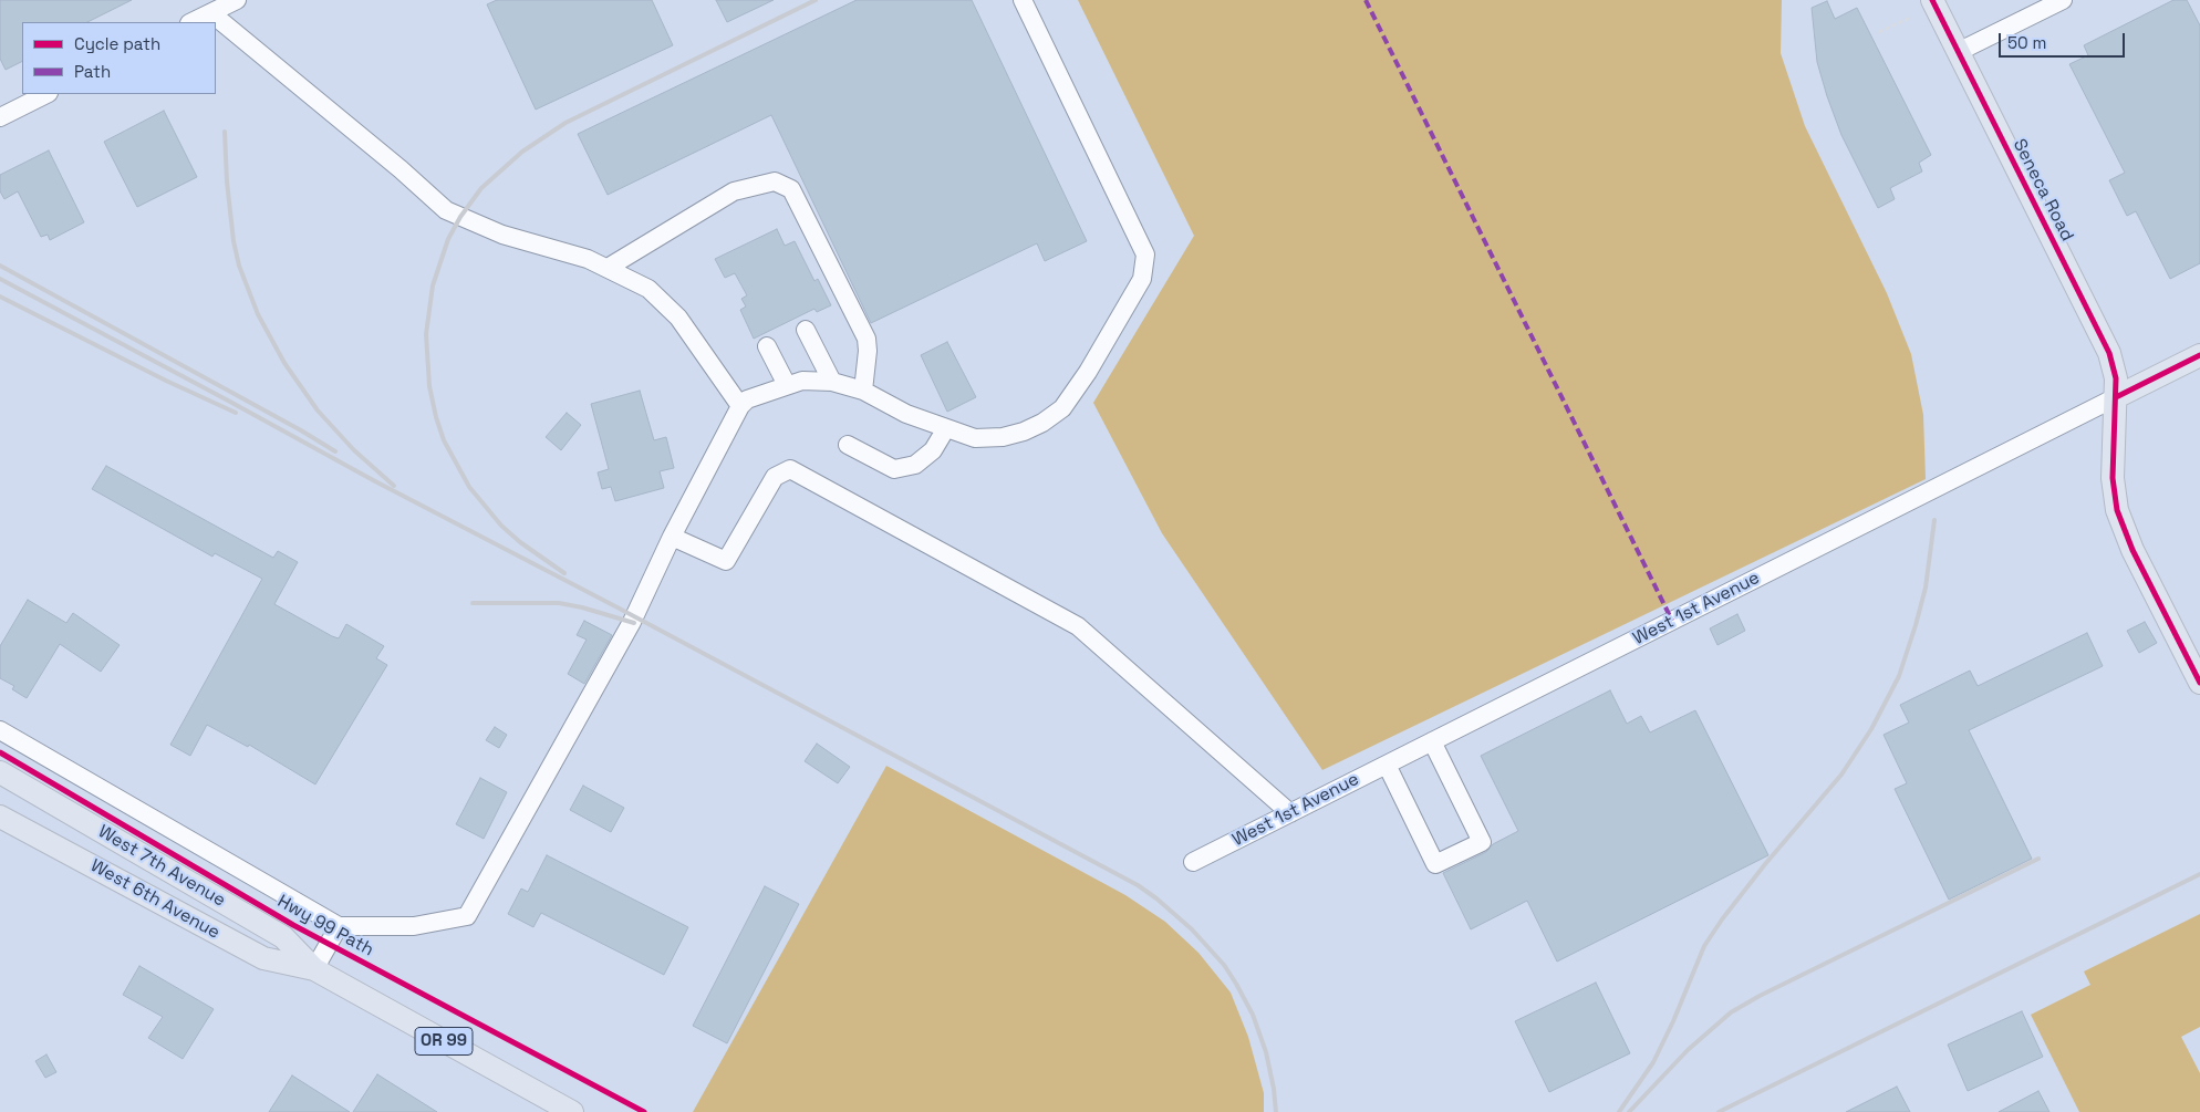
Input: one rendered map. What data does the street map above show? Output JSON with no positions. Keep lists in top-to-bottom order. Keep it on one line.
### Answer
{"streets":{"main road":["Seneca Road","West 1st Avenue","West 7th Avenue","West 6th Avenue","OR 99"],"cycle path":["Hwy 99 Path"]},"crossings":[["Seneca Road","West 1st Avenue"],["West 7th Avenue","West 6th Avenue"],["West 7th Avenue","OR 99"],["West 6th Avenue","OR 99"]],"legend":["Cycle path","Path"],"scale_bar":"50 m"}
